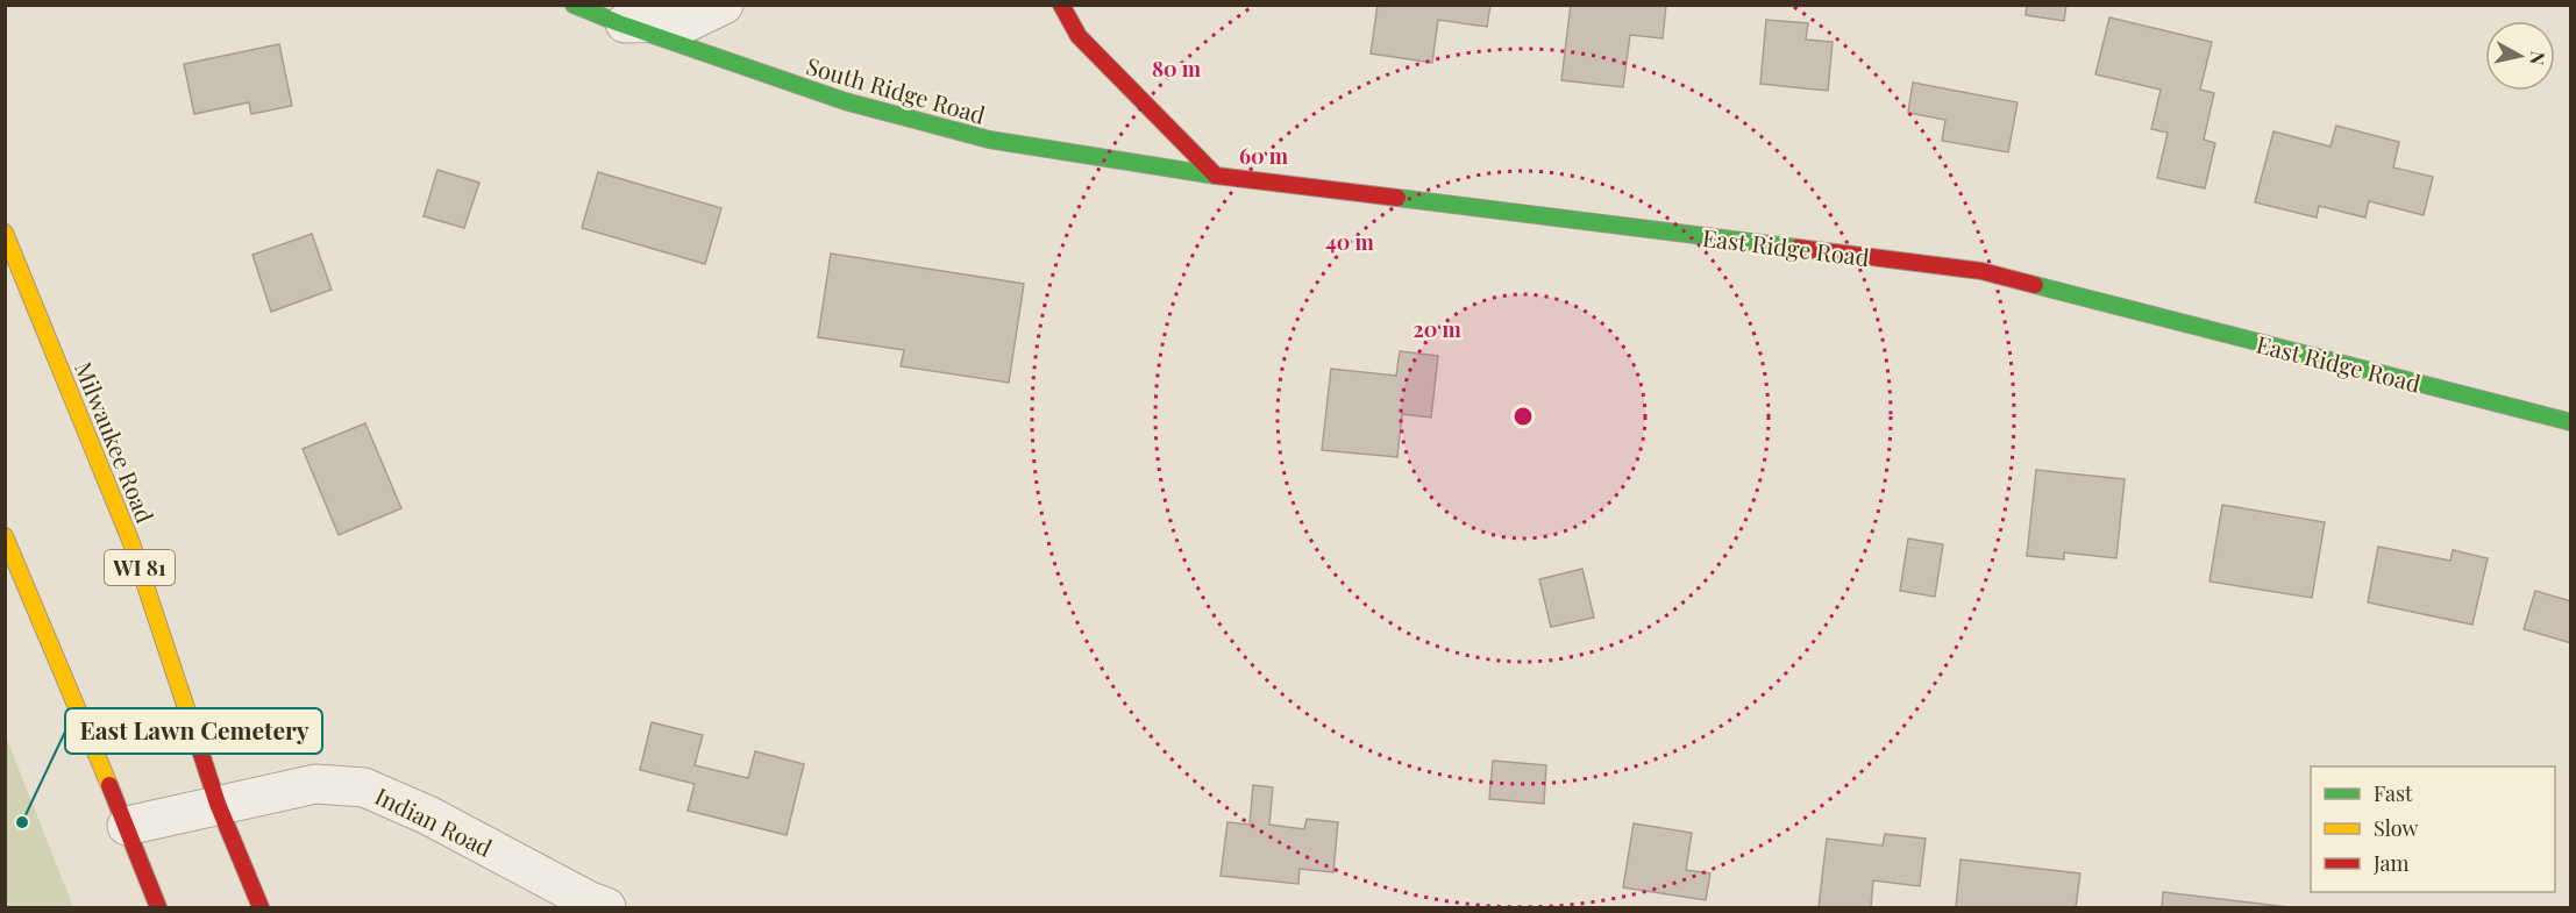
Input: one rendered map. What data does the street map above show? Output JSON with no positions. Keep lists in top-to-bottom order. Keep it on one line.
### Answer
{"streets":{"street":["South Ridge Road","East Ridge Road","Milwaukee Road","WI 81","Indian Road"]},"crossings":[["South Ridge Road","East Ridge Road"],["Milwaukee Road","Indian Road"]],"places":["East Lawn Cemetery"],"legend":["Fast","Slow","Jam"],"north":"right","rings":["80 m","60 m","40 m","20 m"]}
